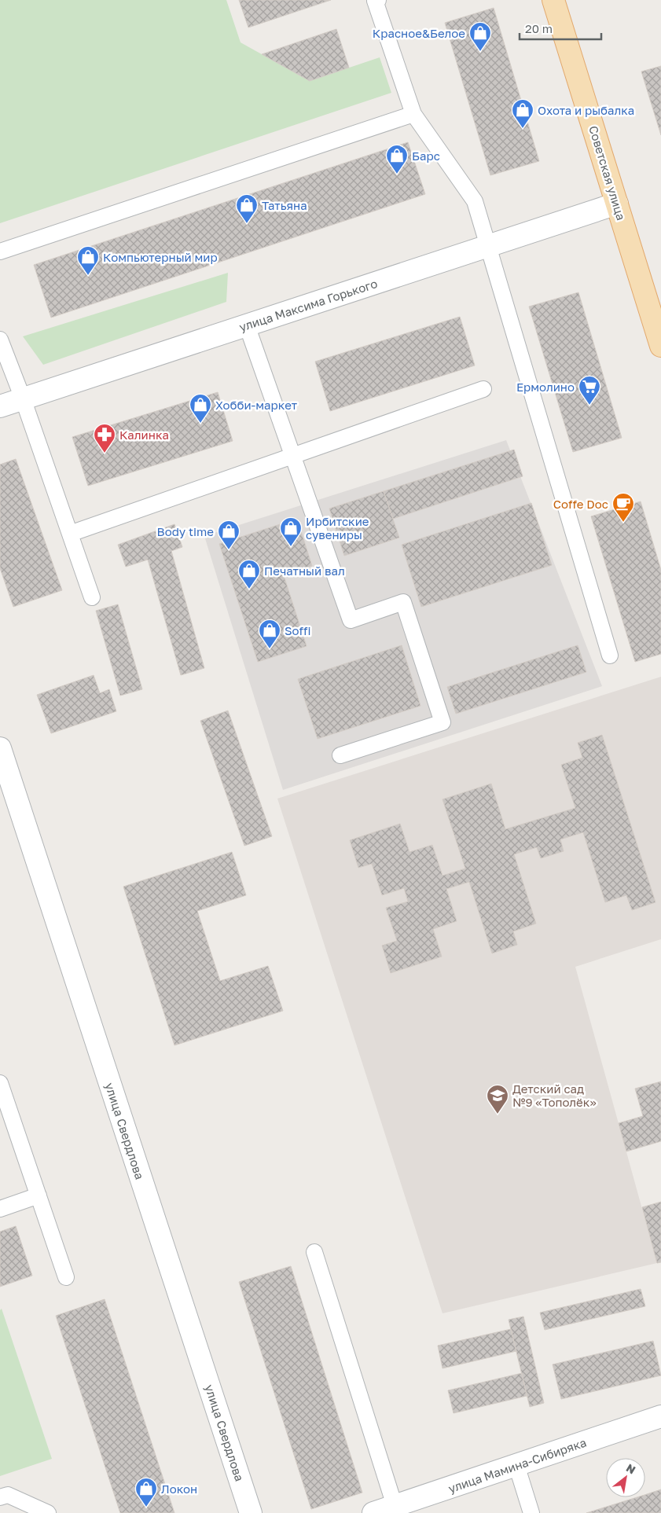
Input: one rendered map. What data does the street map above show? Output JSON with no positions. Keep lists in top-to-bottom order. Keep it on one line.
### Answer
{"streets":{"main road":["Советская улица"],"street":["улица Максима Горького","улица Свердлова","улица Мамина-Сибиряка"]},"crossings":[["Советская улица","улица Максима Горького"]],"places":{"shop":["Красное&Белое","Охота и рыбалка","Барс","Татьяна","Компьютерный мир","Хобби-маркет","Ирбитские сувениры","Body time","Печатный вал","Soffi","Локон"],"supermarket":["Ермолино"],"pharmacy":["Калинка"],"cafe":["Coffe Doc"],"school or university":["Детский сад №9 «Тополёк»"]},"scale_bar":"20 m","north":"top right"}
